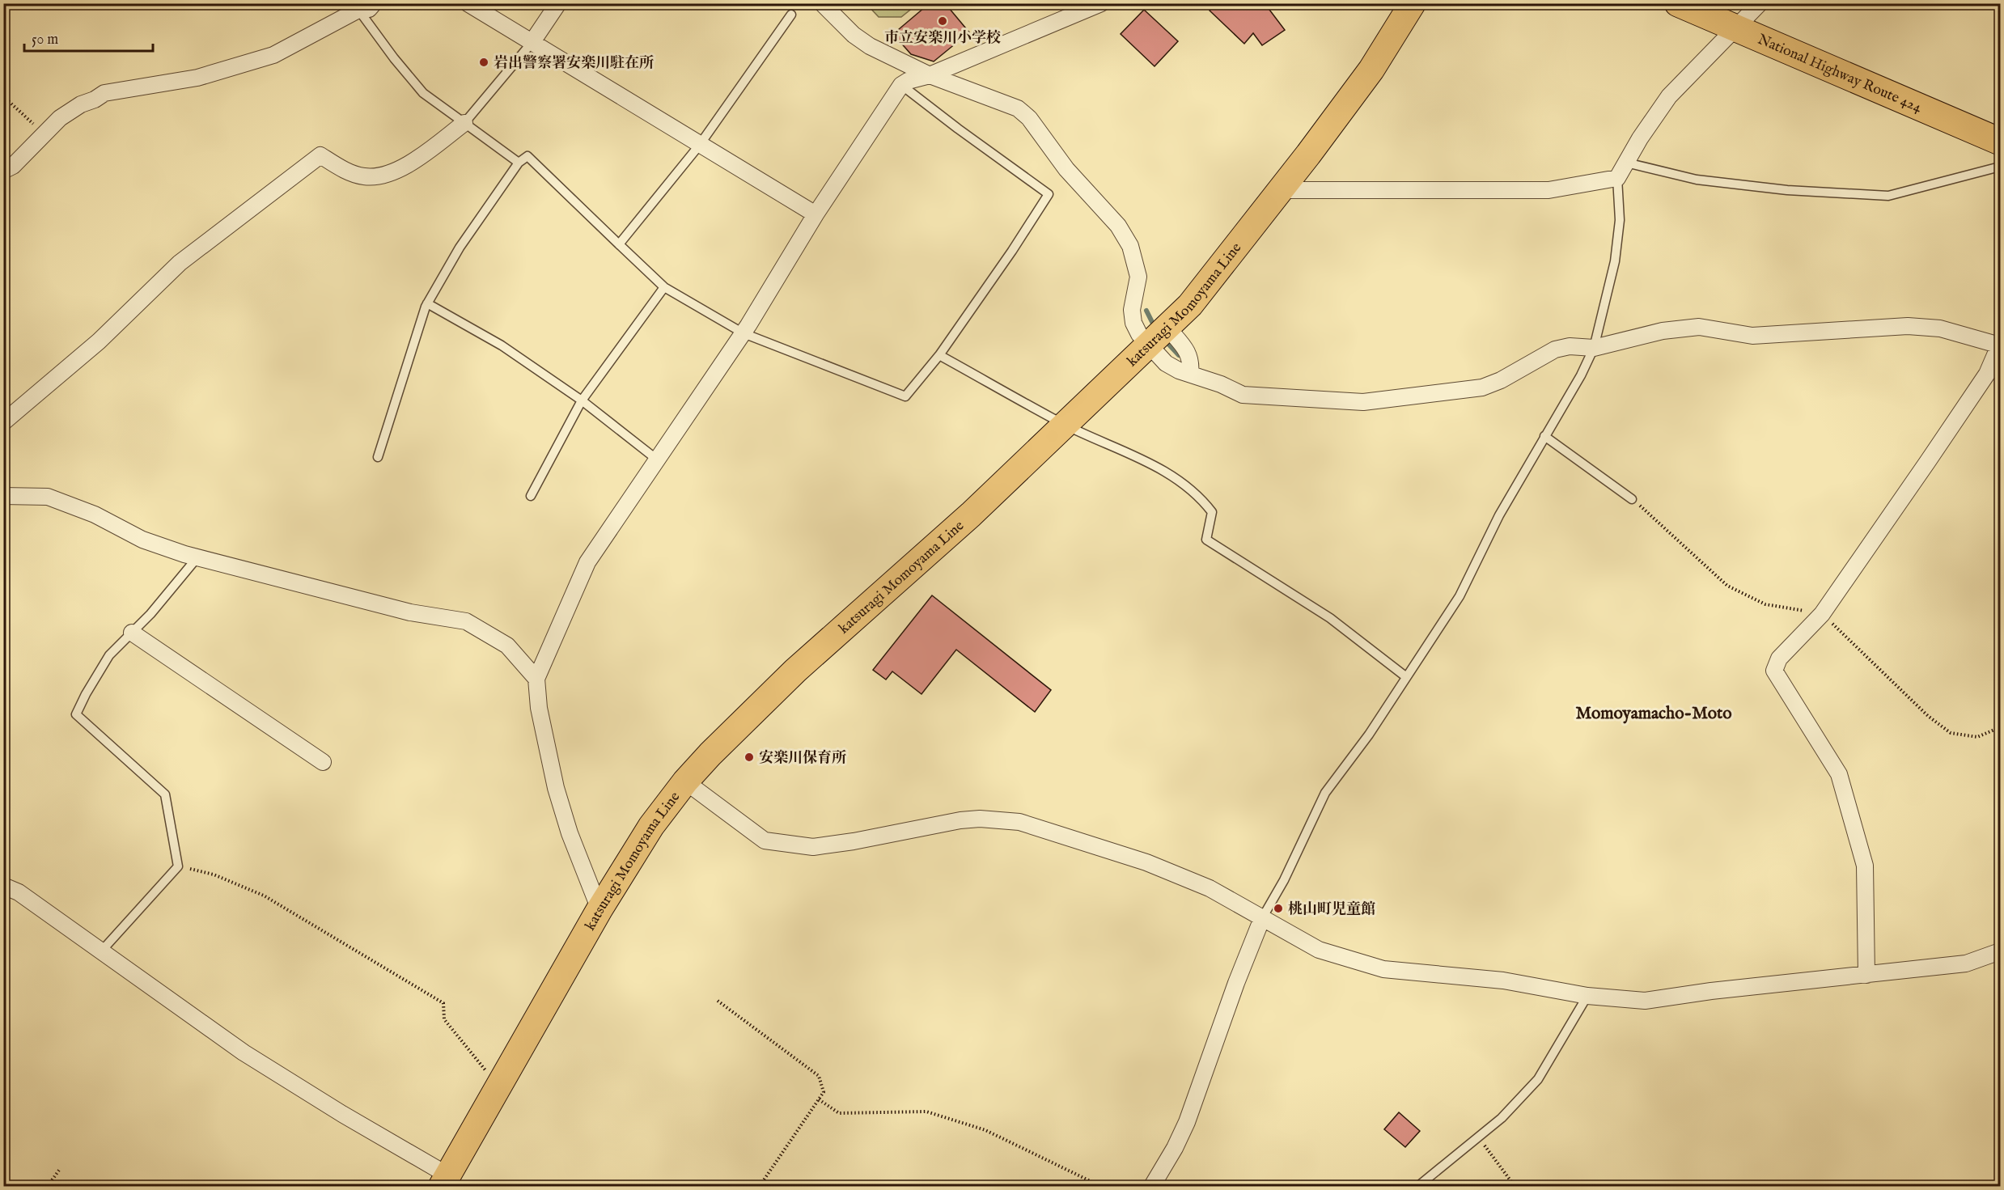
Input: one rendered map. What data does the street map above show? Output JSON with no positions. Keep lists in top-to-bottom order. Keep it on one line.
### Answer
{"streets":{"highway":["National Highway Route 424"],"main road":["katsuragi Momoyama Line"]},"districts":["Momoyamacho-Moto"],"places":["市立安楽川小学校","岩出警察署安楽川駐在所","安楽川保育所","桃山町児童館"],"scale_bar":"50 m"}
